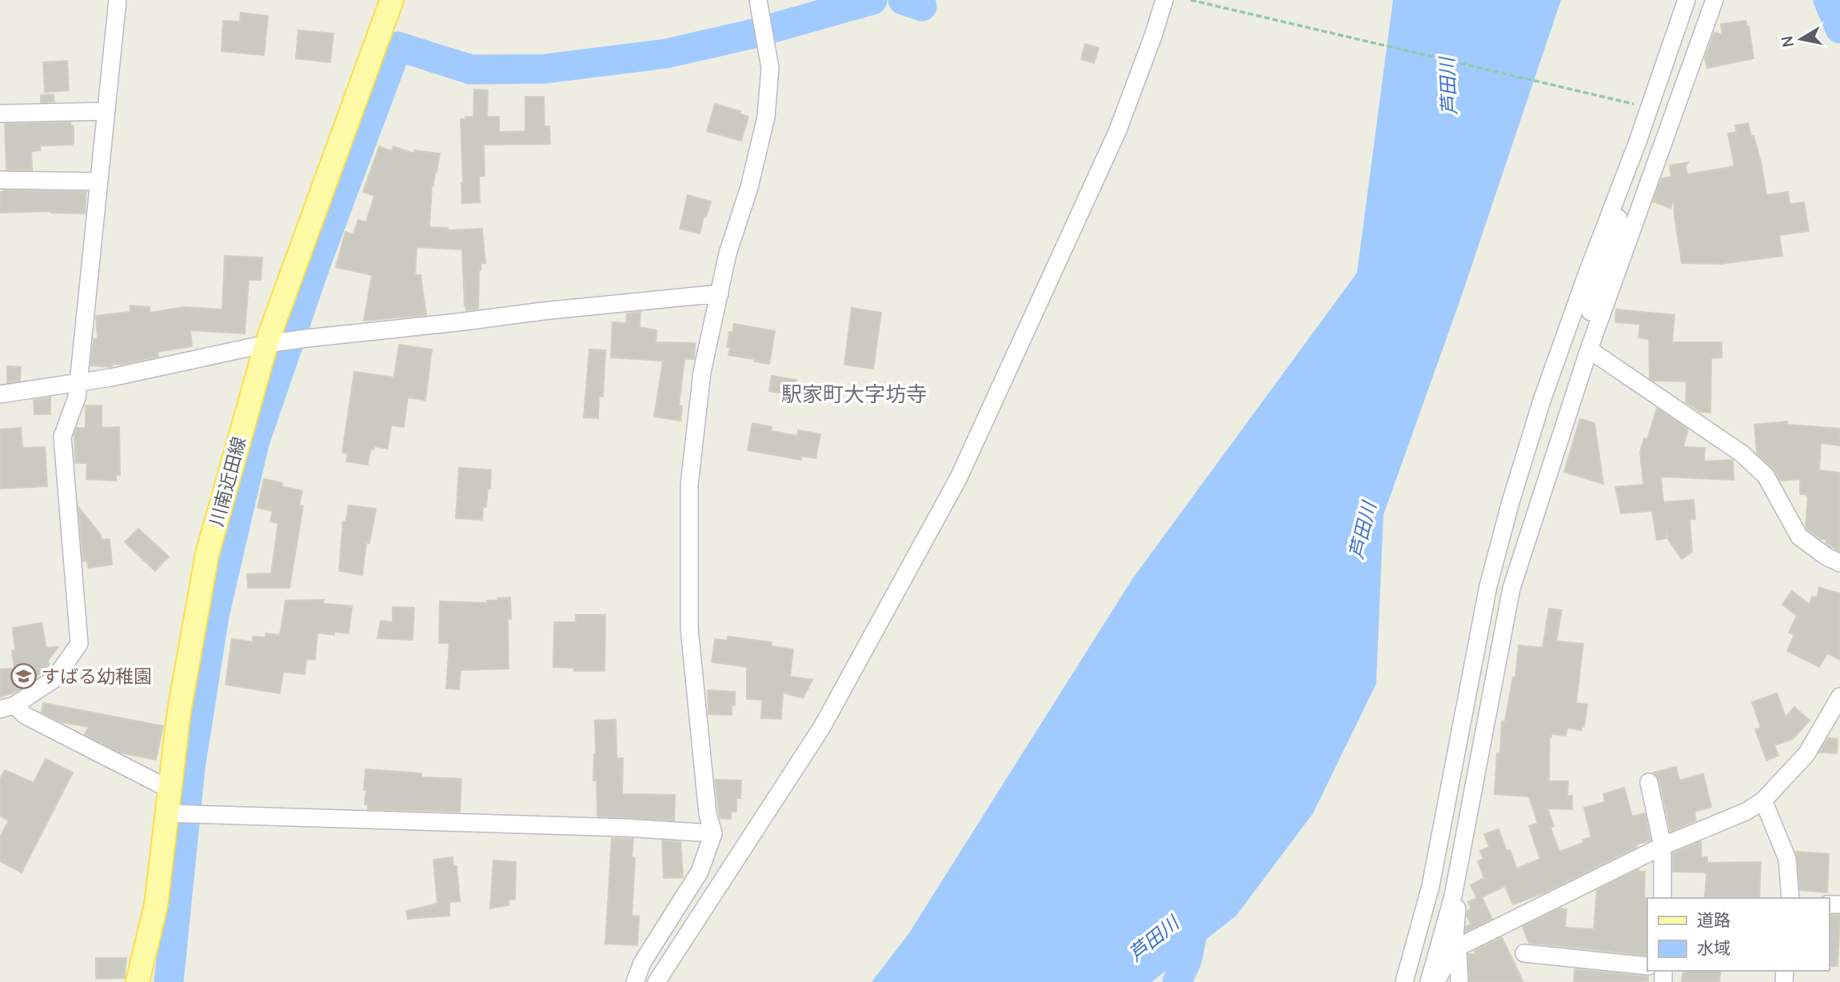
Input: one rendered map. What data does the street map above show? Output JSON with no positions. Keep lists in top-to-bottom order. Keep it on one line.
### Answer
{"streets":{"main road":["川南近田線"]},"districts":["駅家町大字坊寺"],"water":["芦田川"],"places":{"school or university":["すばる幼稚園"]},"legend":["道路","水域"],"north":"left"}
